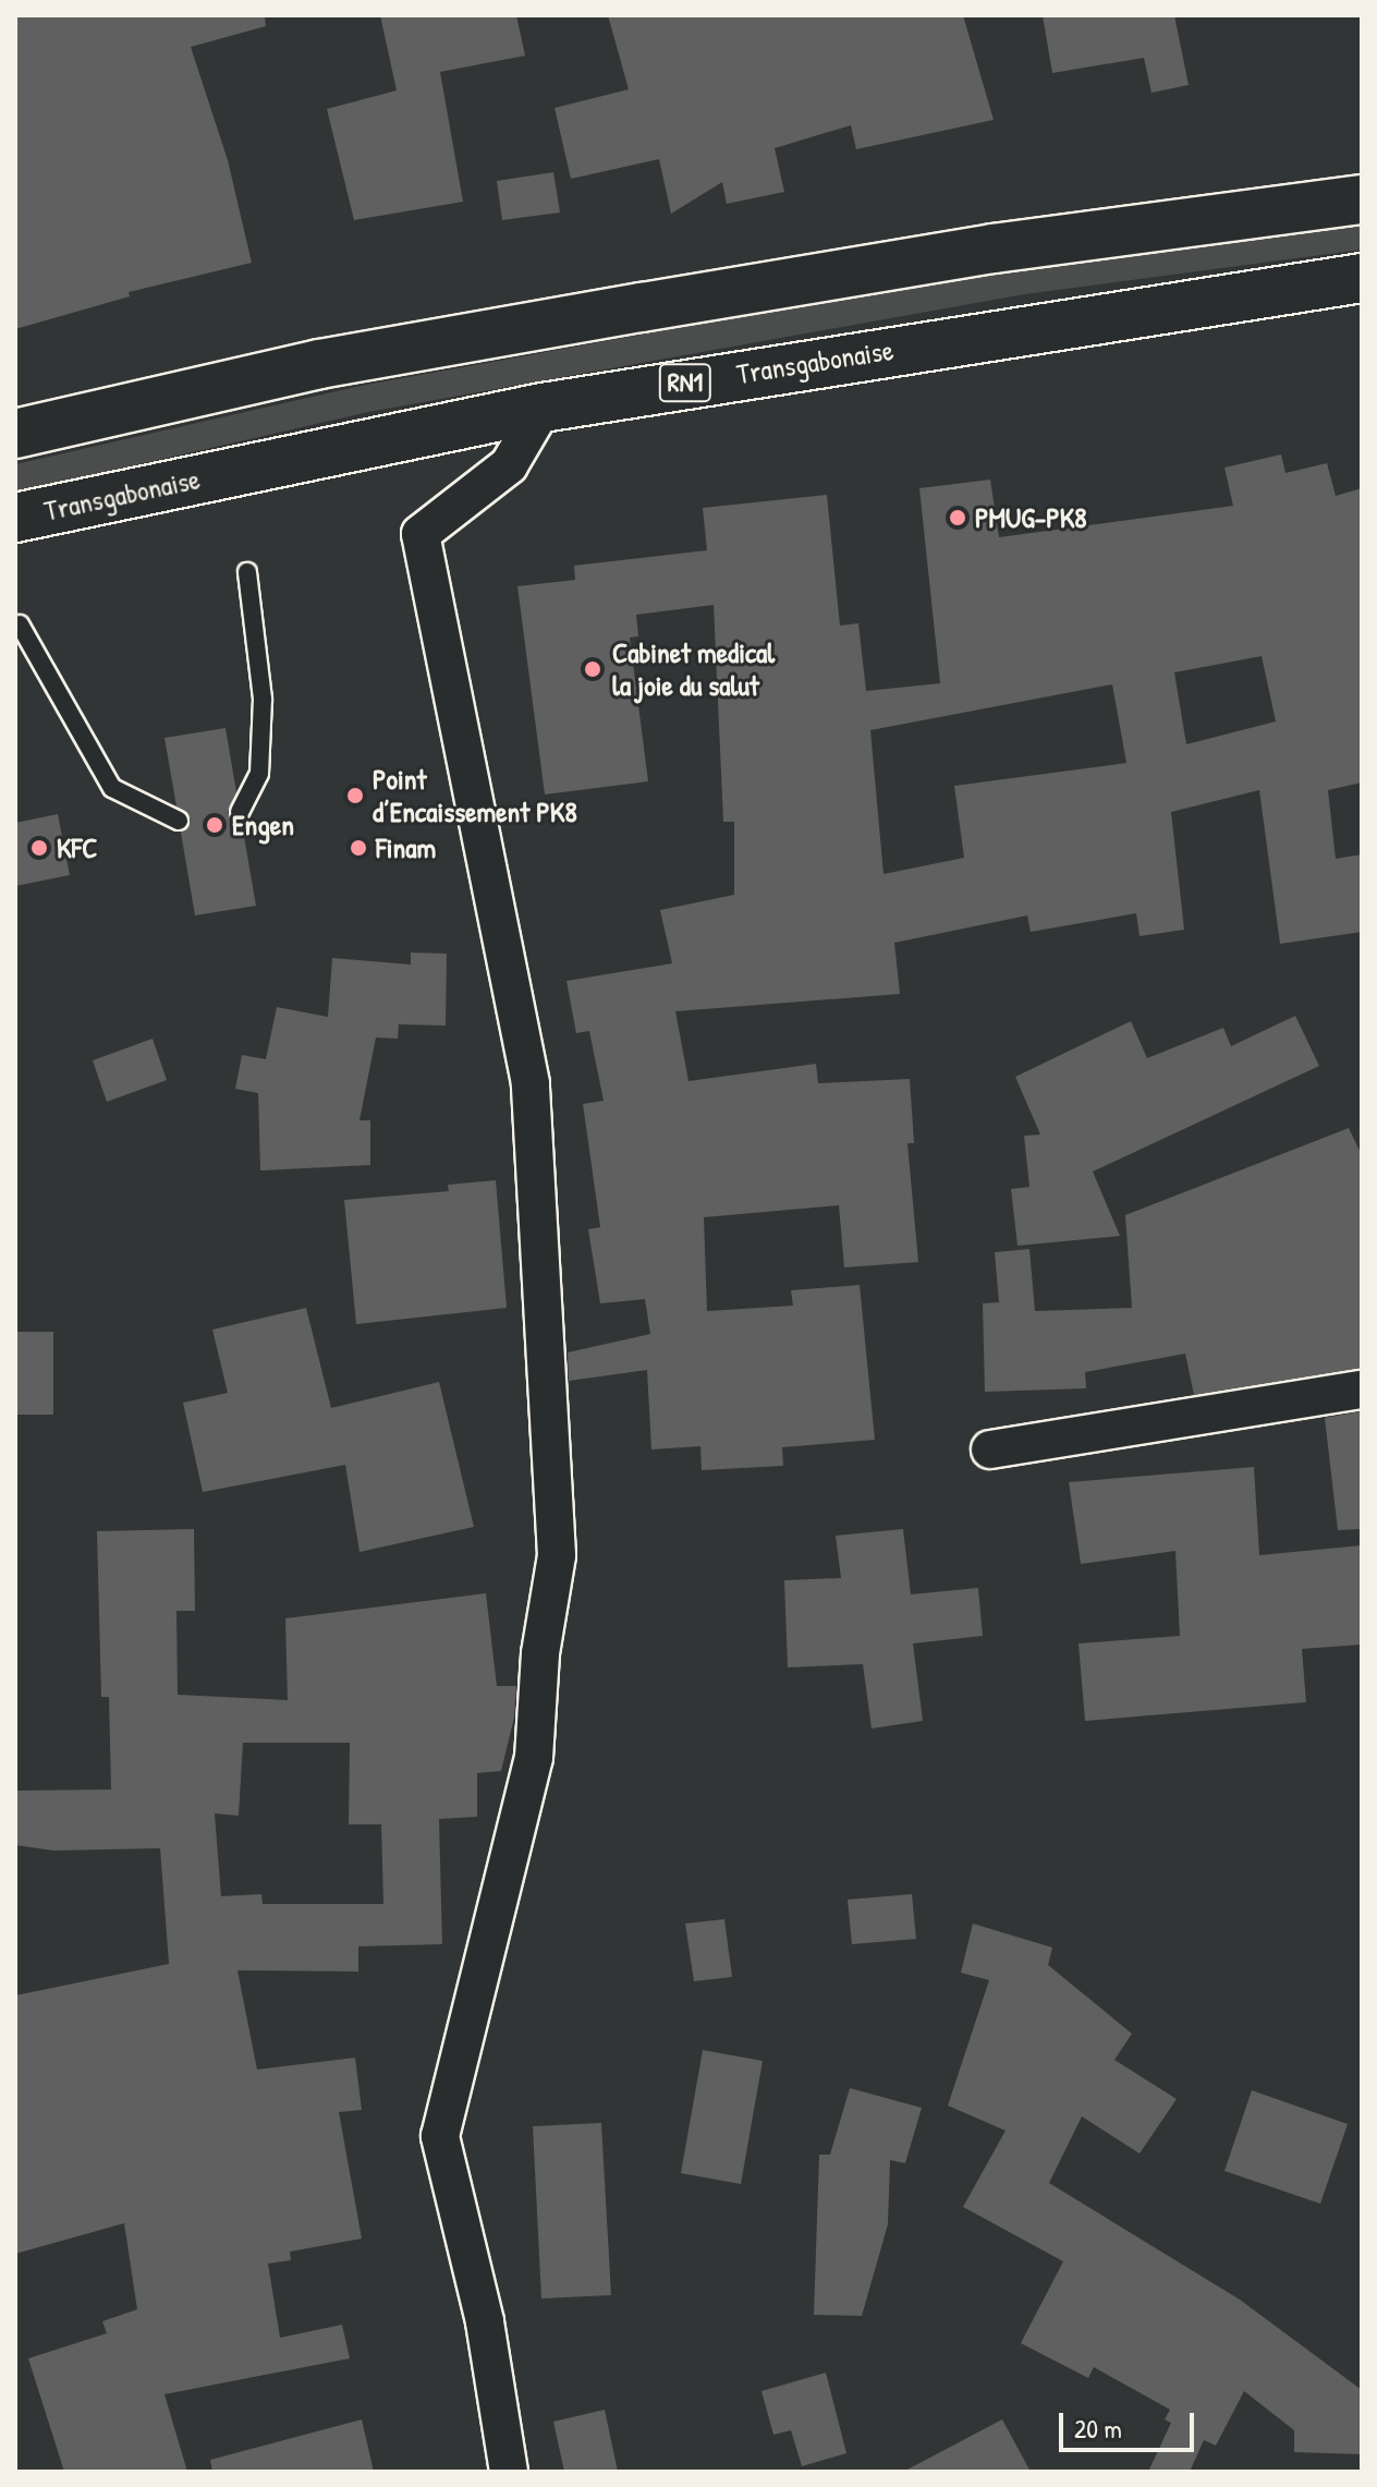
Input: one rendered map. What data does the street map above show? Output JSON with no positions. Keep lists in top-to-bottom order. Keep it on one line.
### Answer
{"streets":{"highway":["Transgabonaise","RN1"]},"places":["PMUG-PK8","Cabinet medical la joie du salut","Point d’Encaissement PK8","Engen","KFC","Finam"],"scale_bar":"20 m"}
